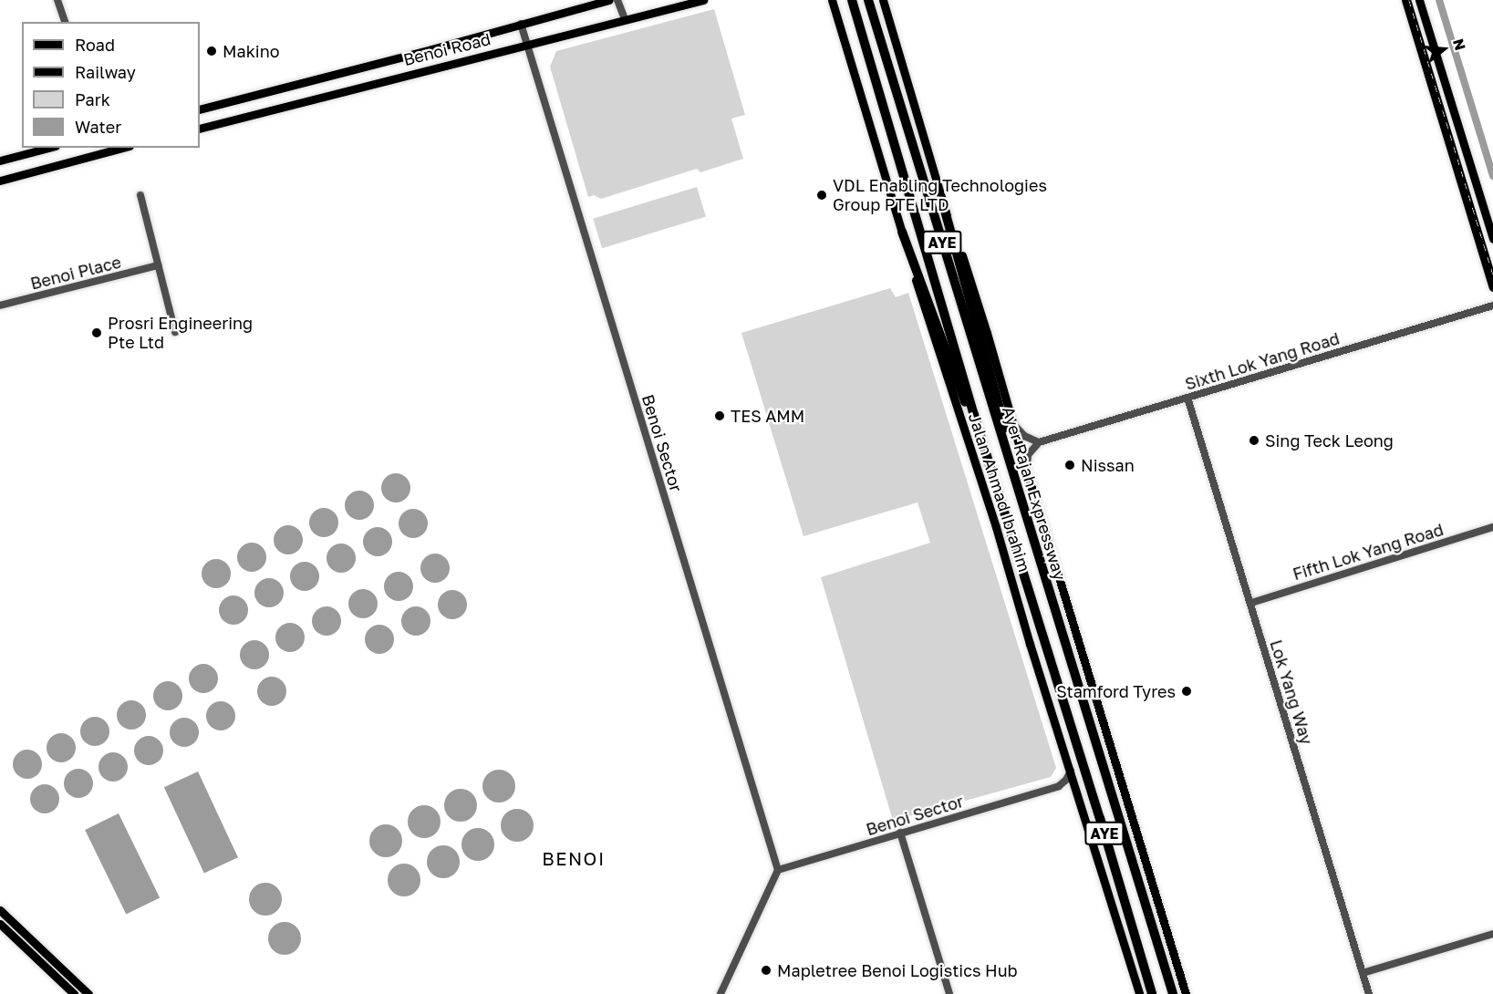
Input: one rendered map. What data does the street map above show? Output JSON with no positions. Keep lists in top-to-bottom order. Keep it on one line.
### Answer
{"streets":{"highway":["AYE","Ayer Rajah Expressway"],"main road":["Benoi Road","Jalan Ahmad Ibrahim"],"street":["Benoi Place","Sixth Lok Yang Road","Benoi Sector","Fifth Lok Yang Road","Lok Yang Way"]},"crossings":[["Benoi Road","Benoi Sector"],["Sixth Lok Yang Road","Lok Yang Way"],["Fifth Lok Yang Road","Lok Yang Way"]],"districts":["BENOI"],"places":["Makino","VDL Enabling Technologies Group PTE LTD","Prosri Engineering Pte Ltd","TES AMM","Sing Teck Leong","Nissan","Stamford Tyres","Mapletree Benoi Logistics Hub"],"legend":["Road","Railway","Park","Water"],"north":"right"}
